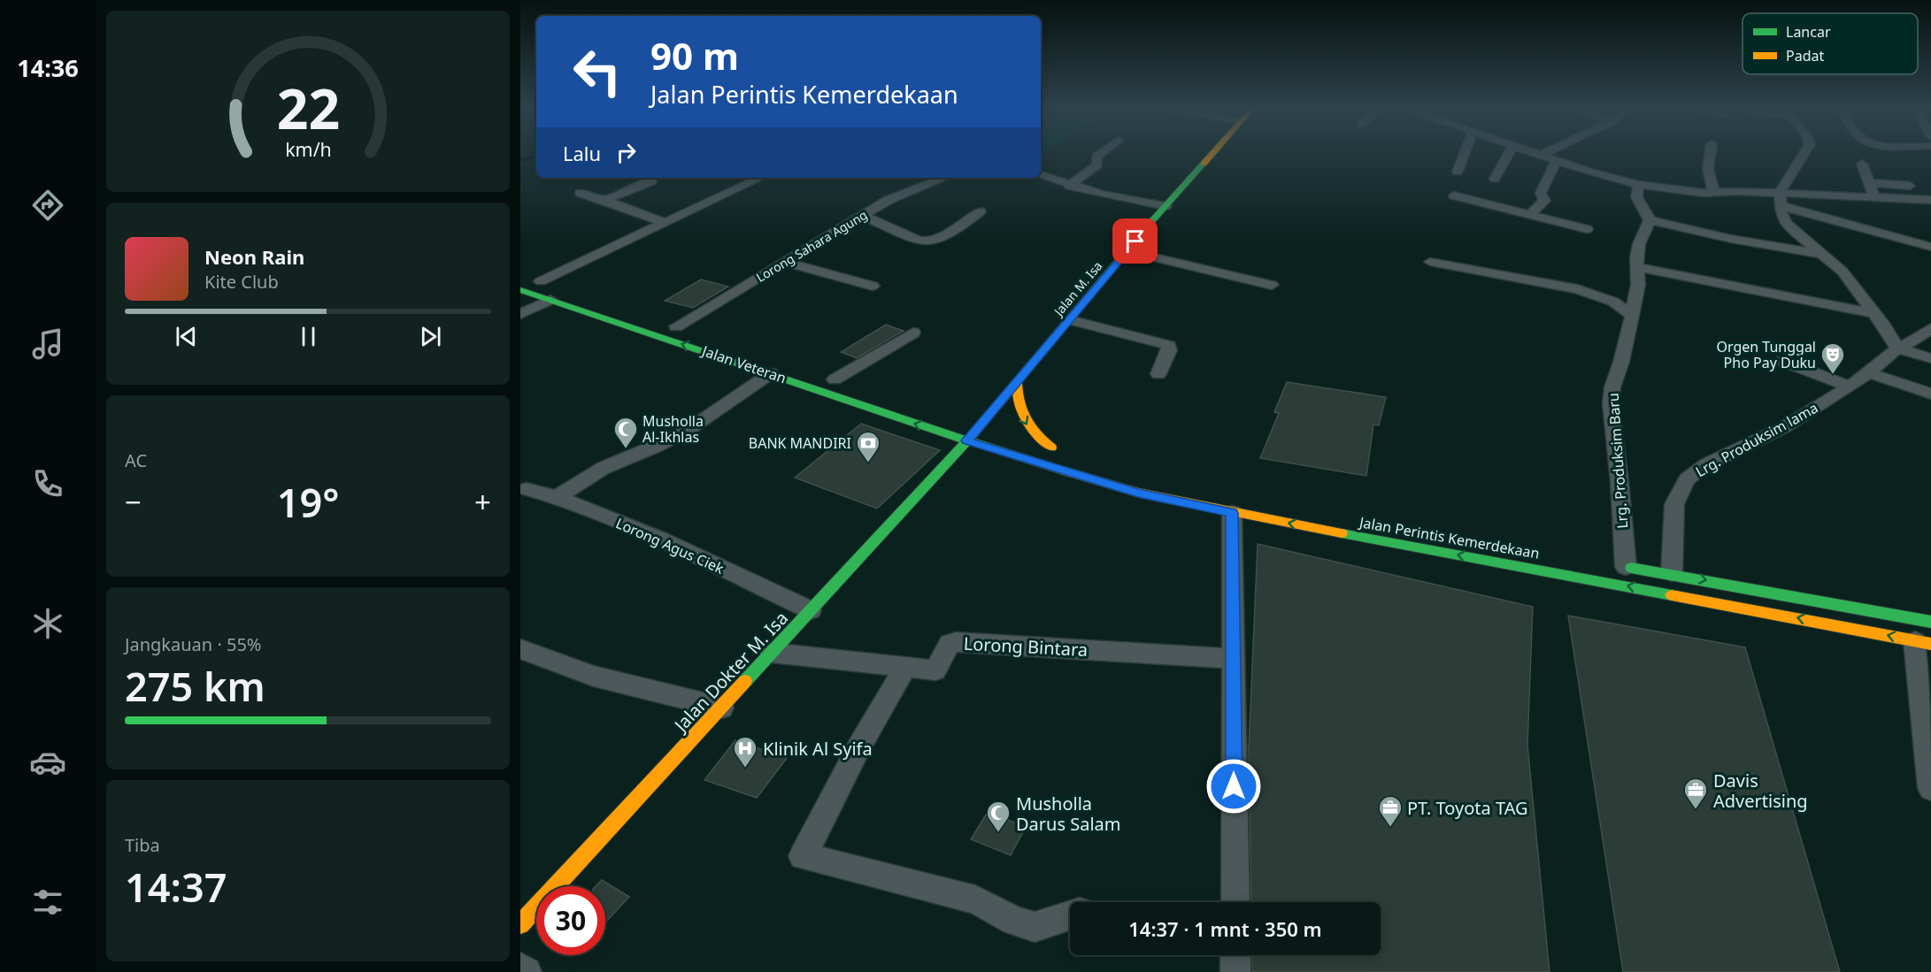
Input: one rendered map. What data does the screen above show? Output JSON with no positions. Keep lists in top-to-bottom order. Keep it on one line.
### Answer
{"streets":{"main road":["Jalan M. Isa","Jalan Veteran","Jalan Perintis Kemerdekaan","Jalan Dokter M. Isa"],"street":["Lorong Sahara Agung","Lrg. Produksim lama","Lrg. Produksim Baru","Lorong Agus Ciek","Lorong Bintara"]},"crossings":[["Lorong Sahara Agung","Jalan Veteran"],["Jalan M. Isa","Jalan Veteran"],["Jalan M. Isa","Jalan Perintis Kemerdekaan"],["Jalan M. Isa","Jalan Dokter M. Isa"],["Jalan Veteran","Jalan Perintis Kemerdekaan"],["Jalan Veteran","Jalan Dokter M. Isa"],["Jalan Perintis Kemerdekaan","Jalan Dokter M. Isa"],["Lorong Agus Ciek","Jalan Dokter M. Isa"],["Lorong Bintara","Jalan Dokter M. Isa"]],"one_way":["Jalan Veteran"],"places":{"theatre":["Orgen Tunggal Pho Pay Duku"],"mosque":["Musholla Al-Ikhlas","Musholla Darus Salam"],"bank":["BANK MANDIRI"],"hospital":["Klinik Al Syifa"],"office":["Davis Advertising","PT. Toyota TAG"]},"legend":["Lancar","Padat"],"page":{"tabs":"14:36","turn":["90 m","Jalan Perintis Kemerdekaan"],"then":"Lalu","song":["Neon Rain","Kite Club"],"tile":["AC",["Jangkauan · 55%","275 km"],["Tiba","14:37"]],"heat":["−","19°","+"],"limit":"30","trip":"14:37 · 1 mnt · 350 m","gauge":["22","km/h"]}}
